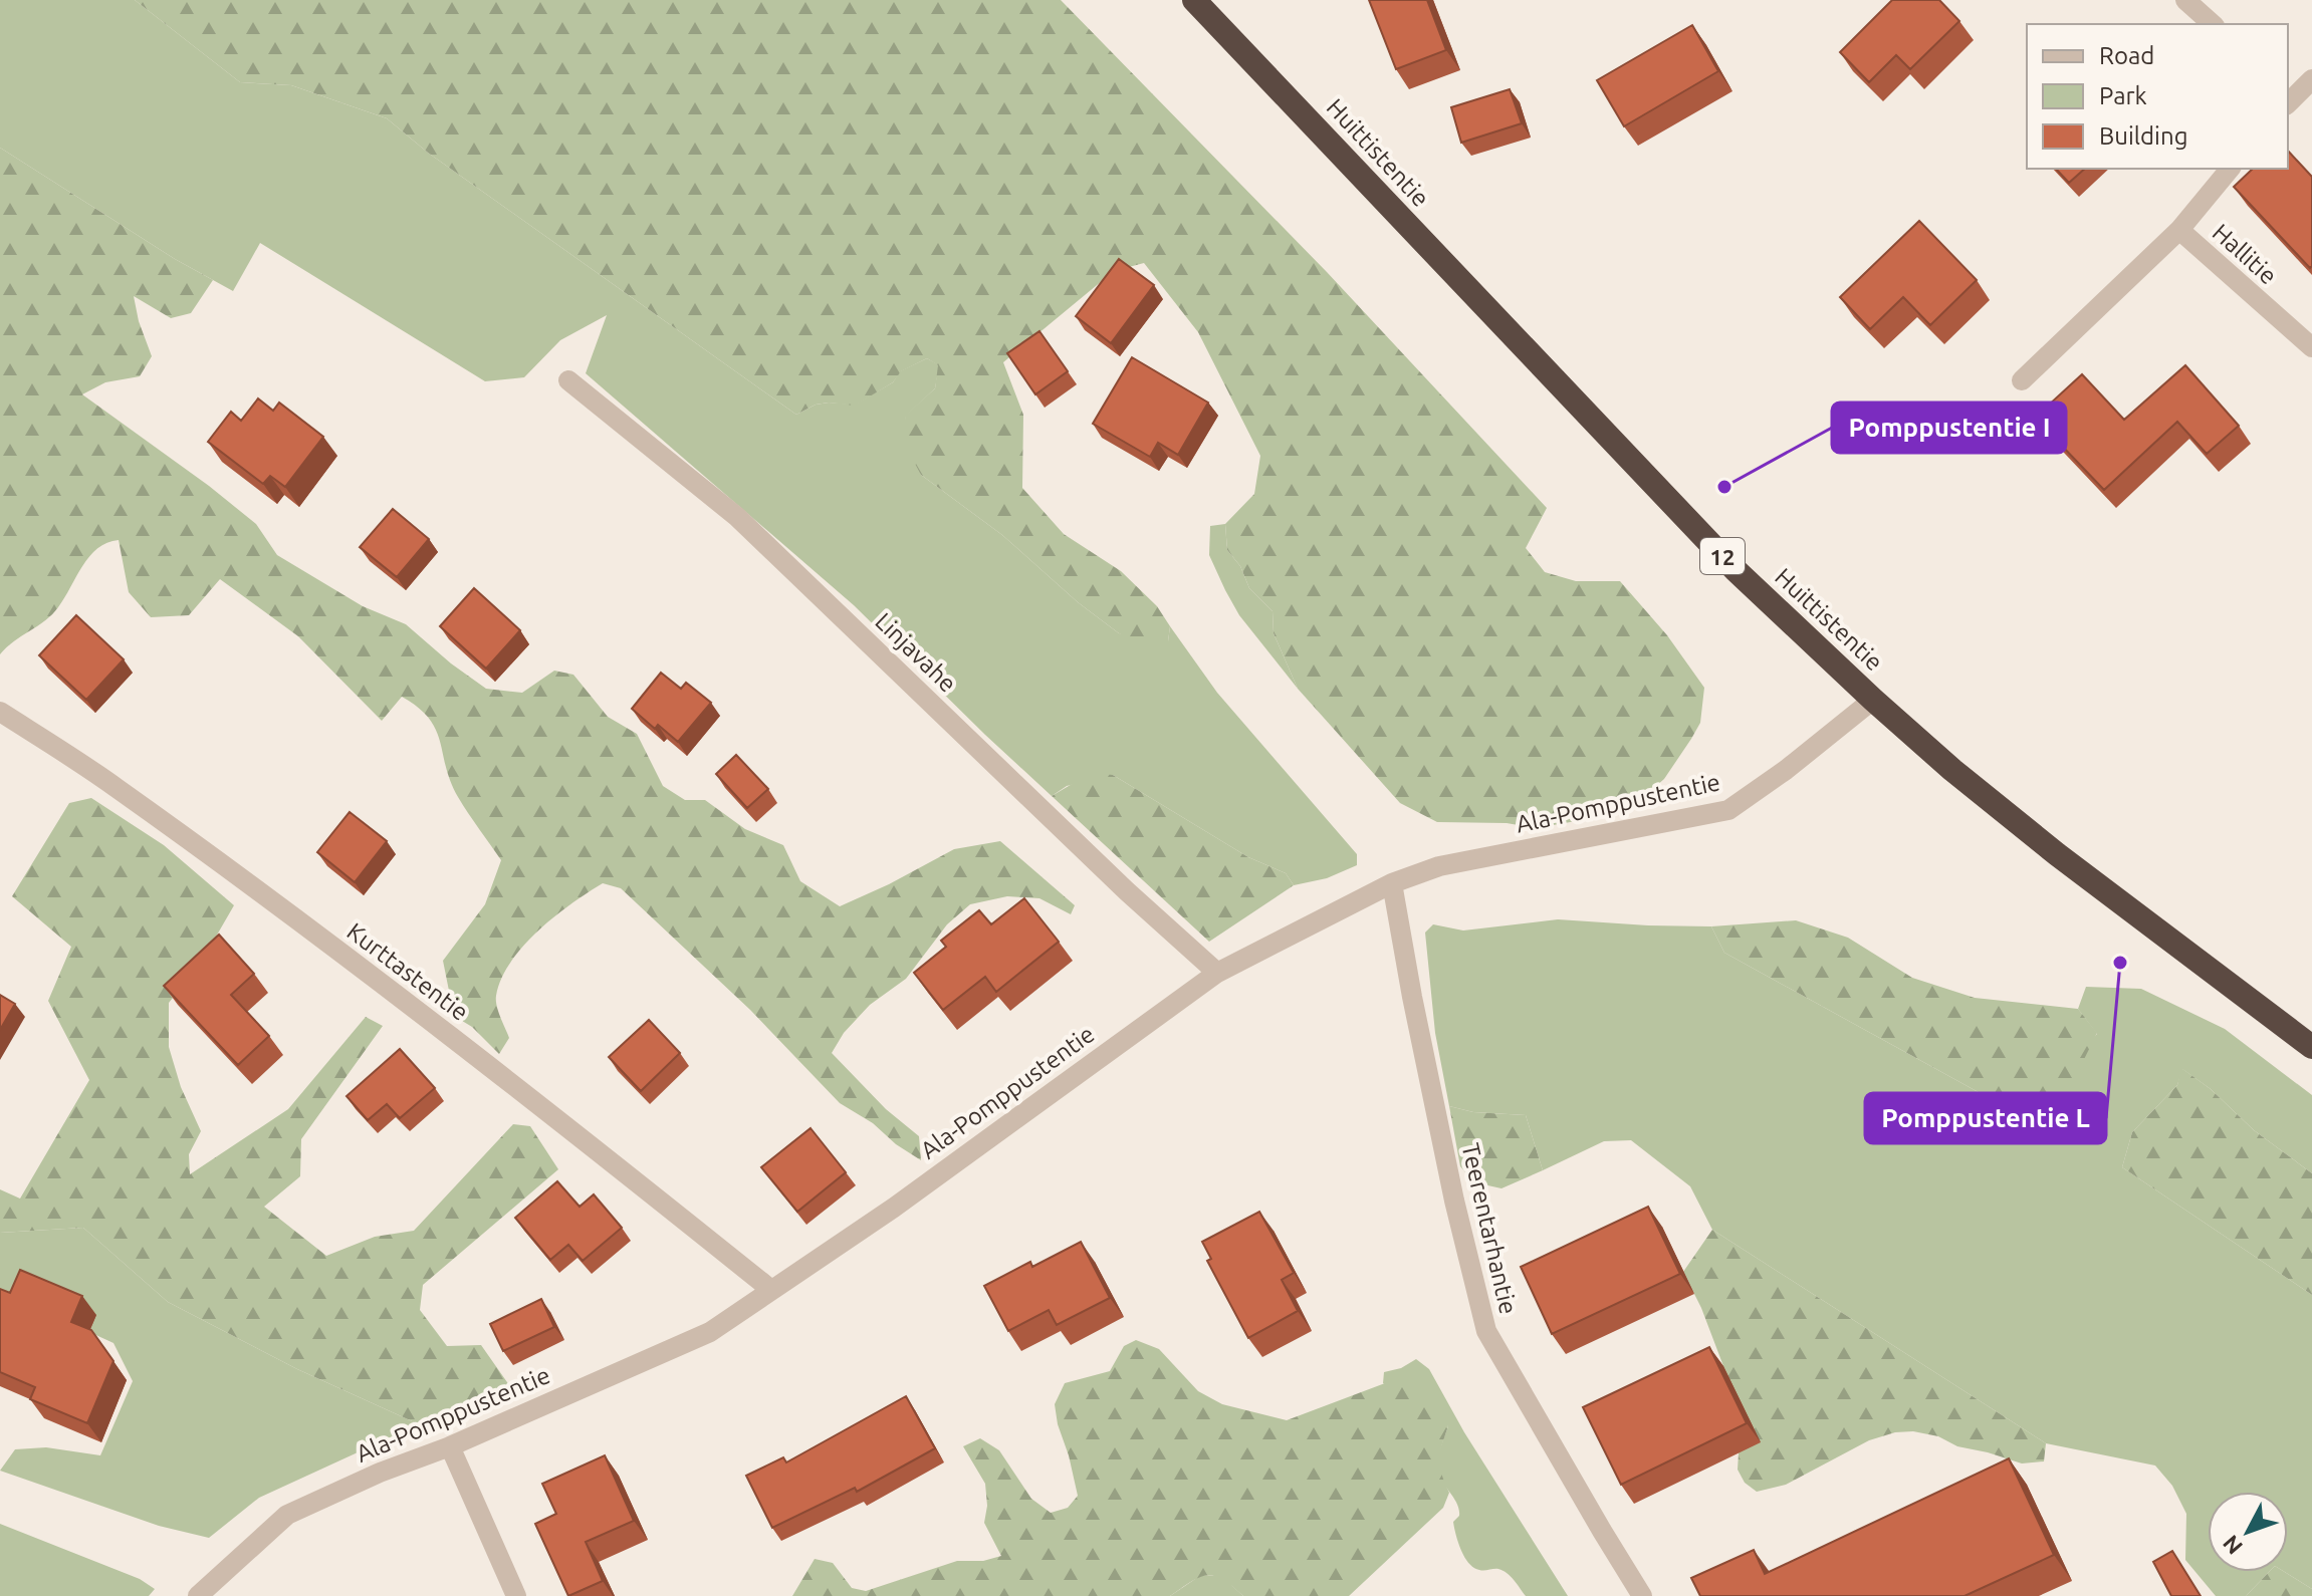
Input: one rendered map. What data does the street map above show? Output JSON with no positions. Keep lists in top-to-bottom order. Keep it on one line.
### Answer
{"streets":{"highway":["Huittistentie","12"],"street":["Hallitie","Linjavahe","Ala-Pomppustentie","Kurttastentie","Teerentarhantie"]},"crossings":[["Huittistentie","Ala-Pomppustentie"],["Linjavahe","Ala-Pomppustentie"],["Ala-Pomppustentie","Kurttastentie"],["Ala-Pomppustentie","Teerentarhantie"]],"places":["Pomppustentie I","Pomppustentie L"],"legend":["Road","Park","Building"],"north":"bottom left"}
